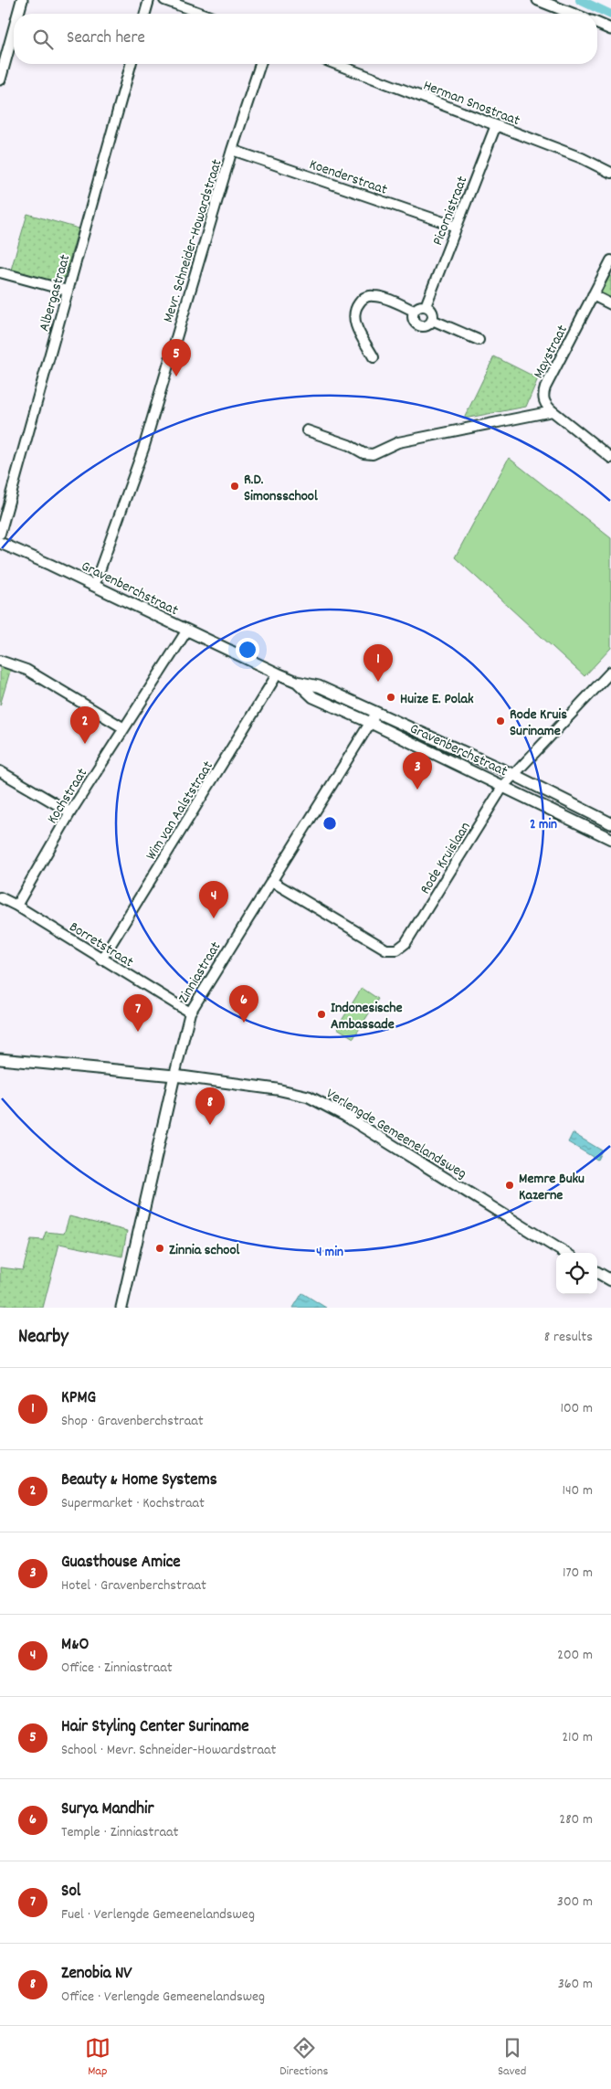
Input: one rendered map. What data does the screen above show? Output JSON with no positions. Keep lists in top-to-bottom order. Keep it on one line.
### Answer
{"streets":{"street":["Herman Snostraat","Koenderstraat","Picornistraat","Mevr. Schneider-Howardstraat","Albergastraat","Maystraat","Gravenberchstraat","Kochstraat","Wim van Aalststraat","Rode Kruislaan","Borretstraat","Zinniastraat","Verlengde Gemeenelandsweg"]},"crossings":[["Herman Snostraat","Picornistraat"],["Koenderstraat","Picornistraat"],["Koenderstraat","Mevr. Schneider-Howardstraat"],["Mevr. Schneider-Howardstraat","Gravenberchstraat"],["Gravenberchstraat","Kochstraat"],["Gravenberchstraat","Wim van Aalststraat"],["Gravenberchstraat","Rode Kruislaan"],["Gravenberchstraat","Zinniastraat"],["Kochstraat","Borretstraat"],["Wim van Aalststraat","Borretstraat"],["Rode Kruislaan","Zinniastraat"],["Borretstraat","Zinniastraat"],["Zinniastraat","Verlengde Gemeenelandsweg"]],"places":["R.D. Simonsschool","Huize E. Polak","Rode Kruis Suriname","Indonesische Ambassade","Memre Buku Kazerne","Zinnia school"],"page":{"search":"Search here","pins":["5","1","2","3","4","6","7","8"],"heading":["Nearby","8 results"],"list":[{"mark":"1","name":"KPMG","note":"Shop · Gravenberchstraat","value":"100 m"},{"mark":"2","name":"Beauty & Home Systems","note":"Supermarket · Kochstraat","value":"140 m"},{"mark":"3","name":"Guasthouse Amice","note":"Hotel · Gravenberchstraat","value":"170 m"},{"mark":"4","name":"M&O","note":"Office · Zinniastraat","value":"200 m"},{"mark":"5","name":"Hair Styling Center Suriname","note":"School · Mevr. Schneider-Howardstraat","value":"210 m"},{"mark":"6","name":"Surya Mandhir","note":"Temple · Zinniastraat","value":"280 m"},{"mark":"7","name":"Sol","note":"Fuel · Verlengde Gemeenelandsweg","value":"300 m"},{"mark":"8","name":"Zenobia NV","note":"Office · Verlengde Gemeenelandsweg","value":"360 m"}],"nav":["Map","Directions","Saved"]},"rings":["2 min","4 min"]}
